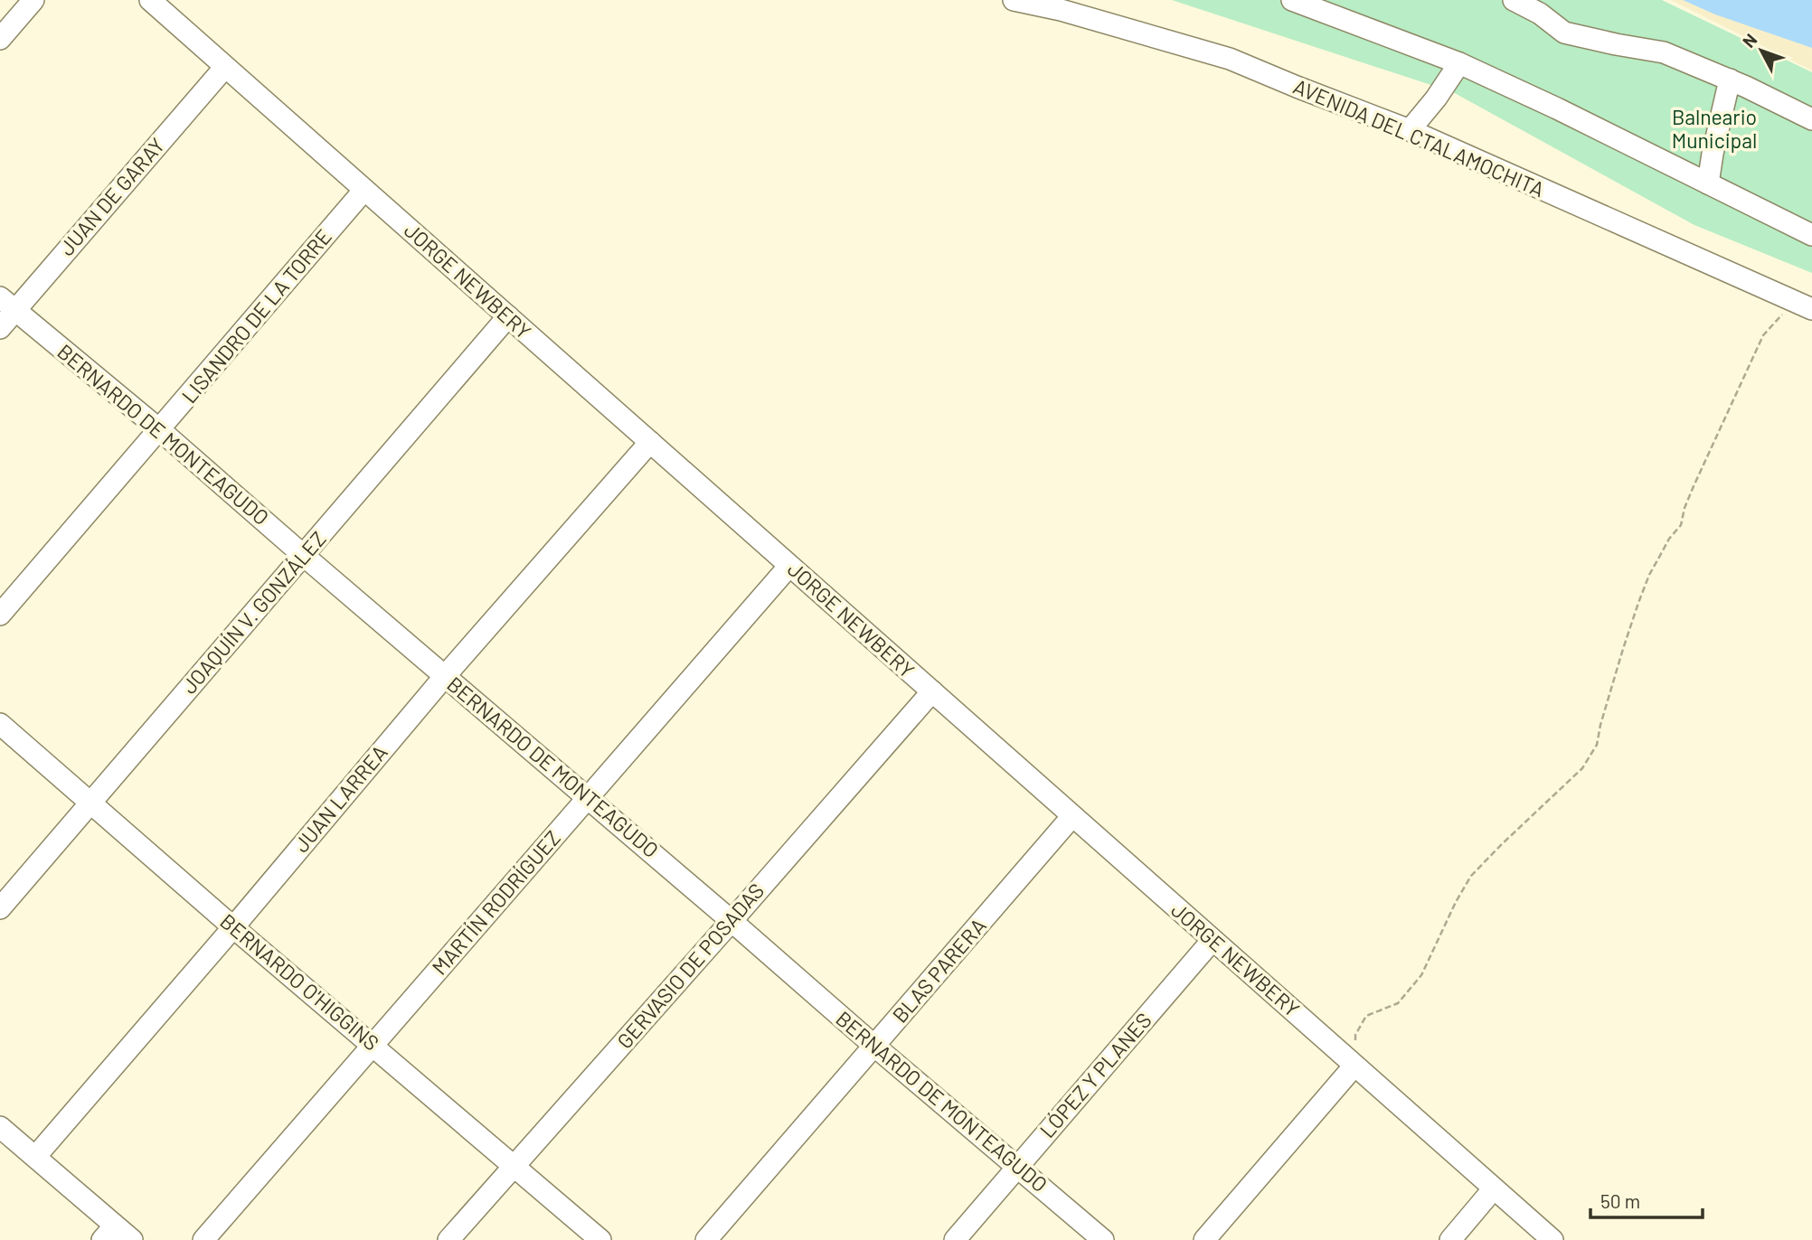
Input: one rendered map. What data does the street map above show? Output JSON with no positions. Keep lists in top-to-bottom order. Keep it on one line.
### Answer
{"streets":{"street":["AVENIDA DEL CTALAMOCHITA","JUAN DE GARAY","JORGE NEWBERY","LISANDRO DE LA TORRE","BERNARDO DE MONTEAGUDO","JOAQUÍN V. GONZÁLEZ","JUAN LARREA","MARTÍN RODRÍGUEZ","GERVASIO DE POSADAS","BLAS PARERA","BERNARDO O'HIGGINS","LÓPEZ Y PLANES"]},"crossings":[["JUAN DE GARAY","JORGE NEWBERY"],["JUAN DE GARAY","BERNARDO DE MONTEAGUDO"],["JORGE NEWBERY","LISANDRO DE LA TORRE"],["JORGE NEWBERY","JOAQUÍN V. GONZÁLEZ"],["JORGE NEWBERY","JUAN LARREA"],["JORGE NEWBERY","MARTÍN RODRÍGUEZ"],["JORGE NEWBERY","GERVASIO DE POSADAS"],["JORGE NEWBERY","BLAS PARERA"],["JORGE NEWBERY","LÓPEZ Y PLANES"],["LISANDRO DE LA TORRE","BERNARDO DE MONTEAGUDO"],["BERNARDO DE MONTEAGUDO","JOAQUÍN V. GONZÁLEZ"],["BERNARDO DE MONTEAGUDO","JUAN LARREA"],["BERNARDO DE MONTEAGUDO","MARTÍN RODRÍGUEZ"],["BERNARDO DE MONTEAGUDO","GERVASIO DE POSADAS"],["BERNARDO DE MONTEAGUDO","BLAS PARERA"],["BERNARDO DE MONTEAGUDO","LÓPEZ Y PLANES"],["JOAQUÍN V. GONZÁLEZ","BERNARDO O'HIGGINS"],["JUAN LARREA","BERNARDO O'HIGGINS"],["MARTÍN RODRÍGUEZ","BERNARDO O'HIGGINS"],["GERVASIO DE POSADAS","BERNARDO O'HIGGINS"]],"parks":["Balneario Municipal"],"scale_bar":"50 m","north":"top left"}
